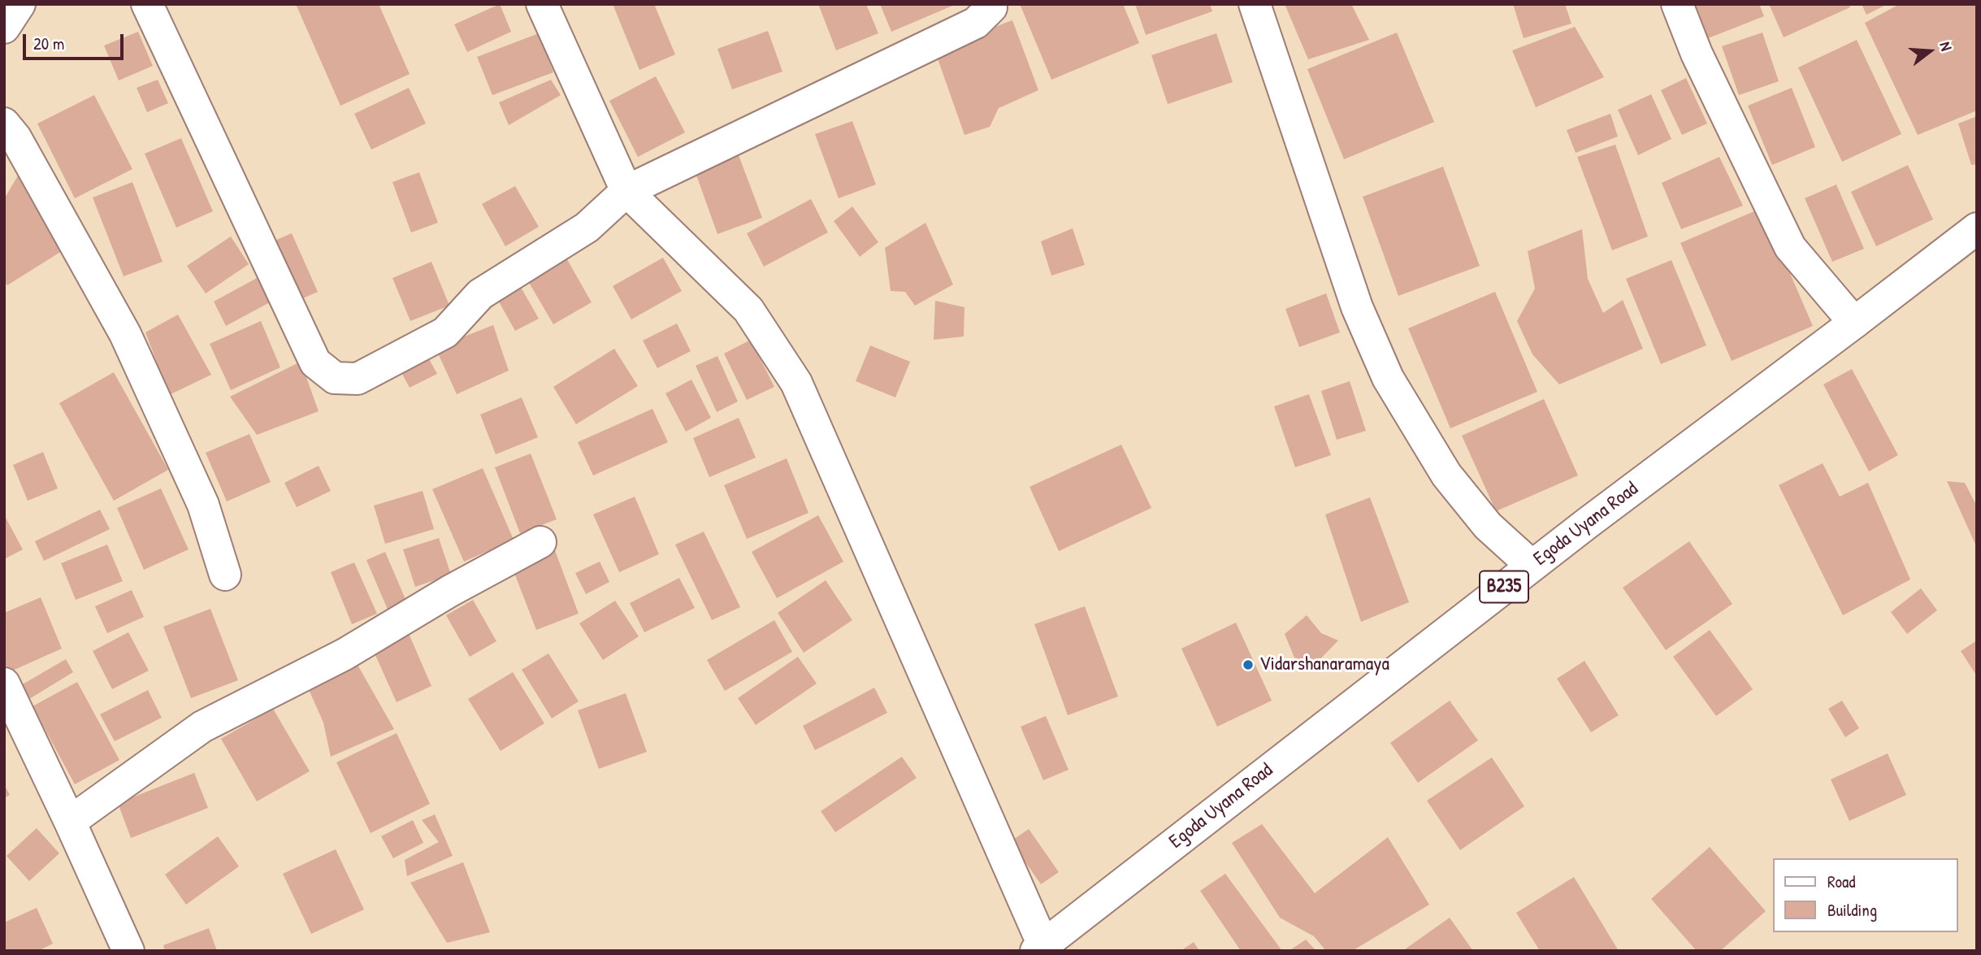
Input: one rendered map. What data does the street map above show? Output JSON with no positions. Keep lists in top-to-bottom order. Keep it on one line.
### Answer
{"streets":{"street":["Egoda Uyana Road","B235"]},"places":["Vidarshanaramaya"],"legend":["Road","Building"],"scale_bar":"20 m","north":"right"}
